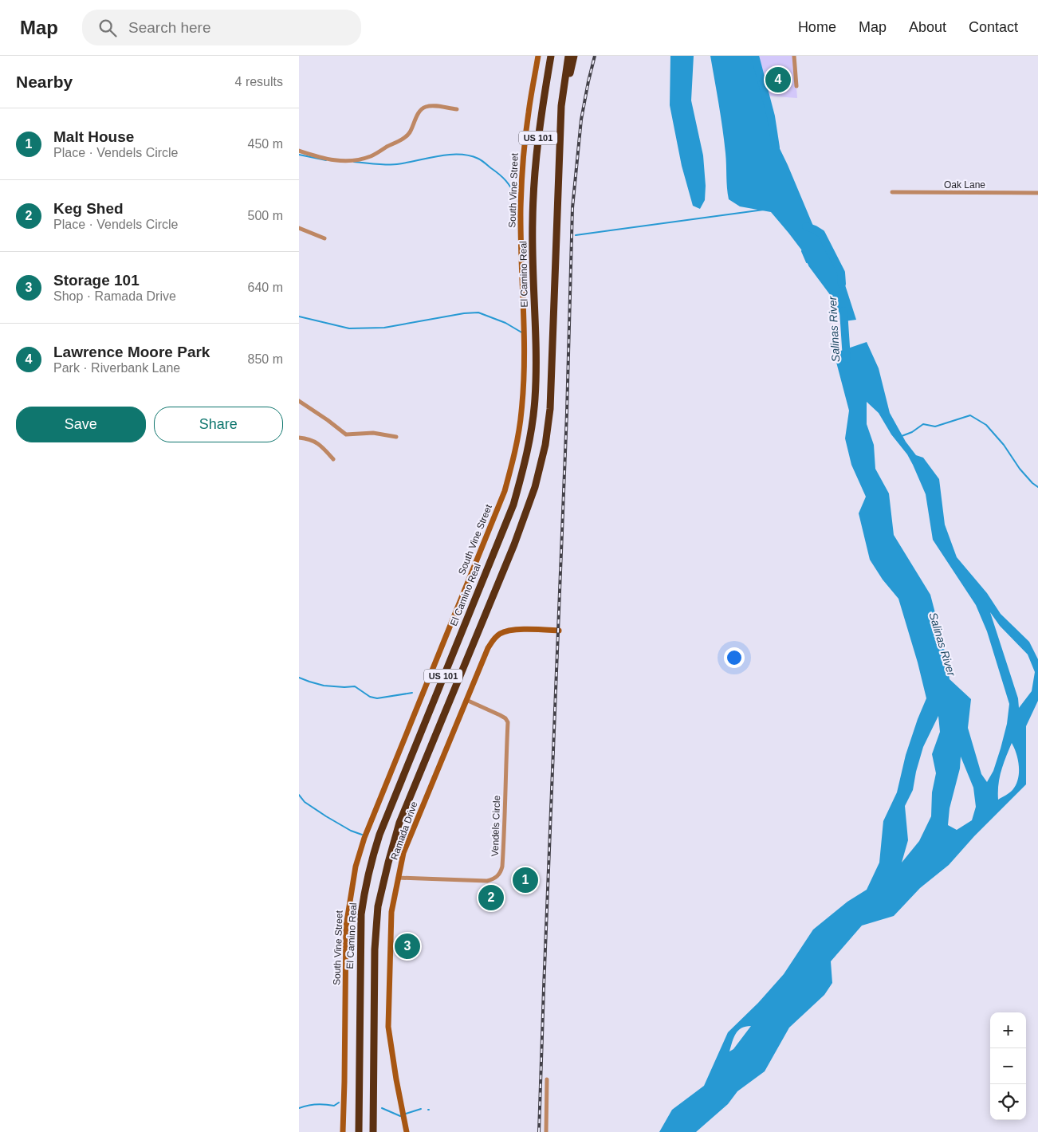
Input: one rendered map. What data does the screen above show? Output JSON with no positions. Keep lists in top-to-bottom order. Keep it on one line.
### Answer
{"streets":{"highway":["US 101","El Camino Real"],"street":["Oak Lane","South Vine Street","Vendels Circle","Ramada Drive"]},"crossings":[["Vendels Circle","Ramada Drive"]],"water":["Salinas River"],"page":{"header":"Map","search":"Search here","nav":["Home","Map","About","Contact"],"heading":["Nearby","4 results"],"pins":["4","1","2","3"],"list":[{"mark":"1","name":"Malt House","note":"Place · Vendels Circle","value":"450 m"},{"mark":"2","name":"Keg Shed","note":"Place · Vendels Circle","value":"500 m"},{"mark":"3","name":"Storage 101","note":"Shop · Ramada Drive","value":"640 m"},{"mark":"4","name":"Lawrence Moore Park","note":"Park · Riverbank Lane","value":"850 m"}],"buttons":["Save","Share"],"map_buttons":["+","−"]}}
